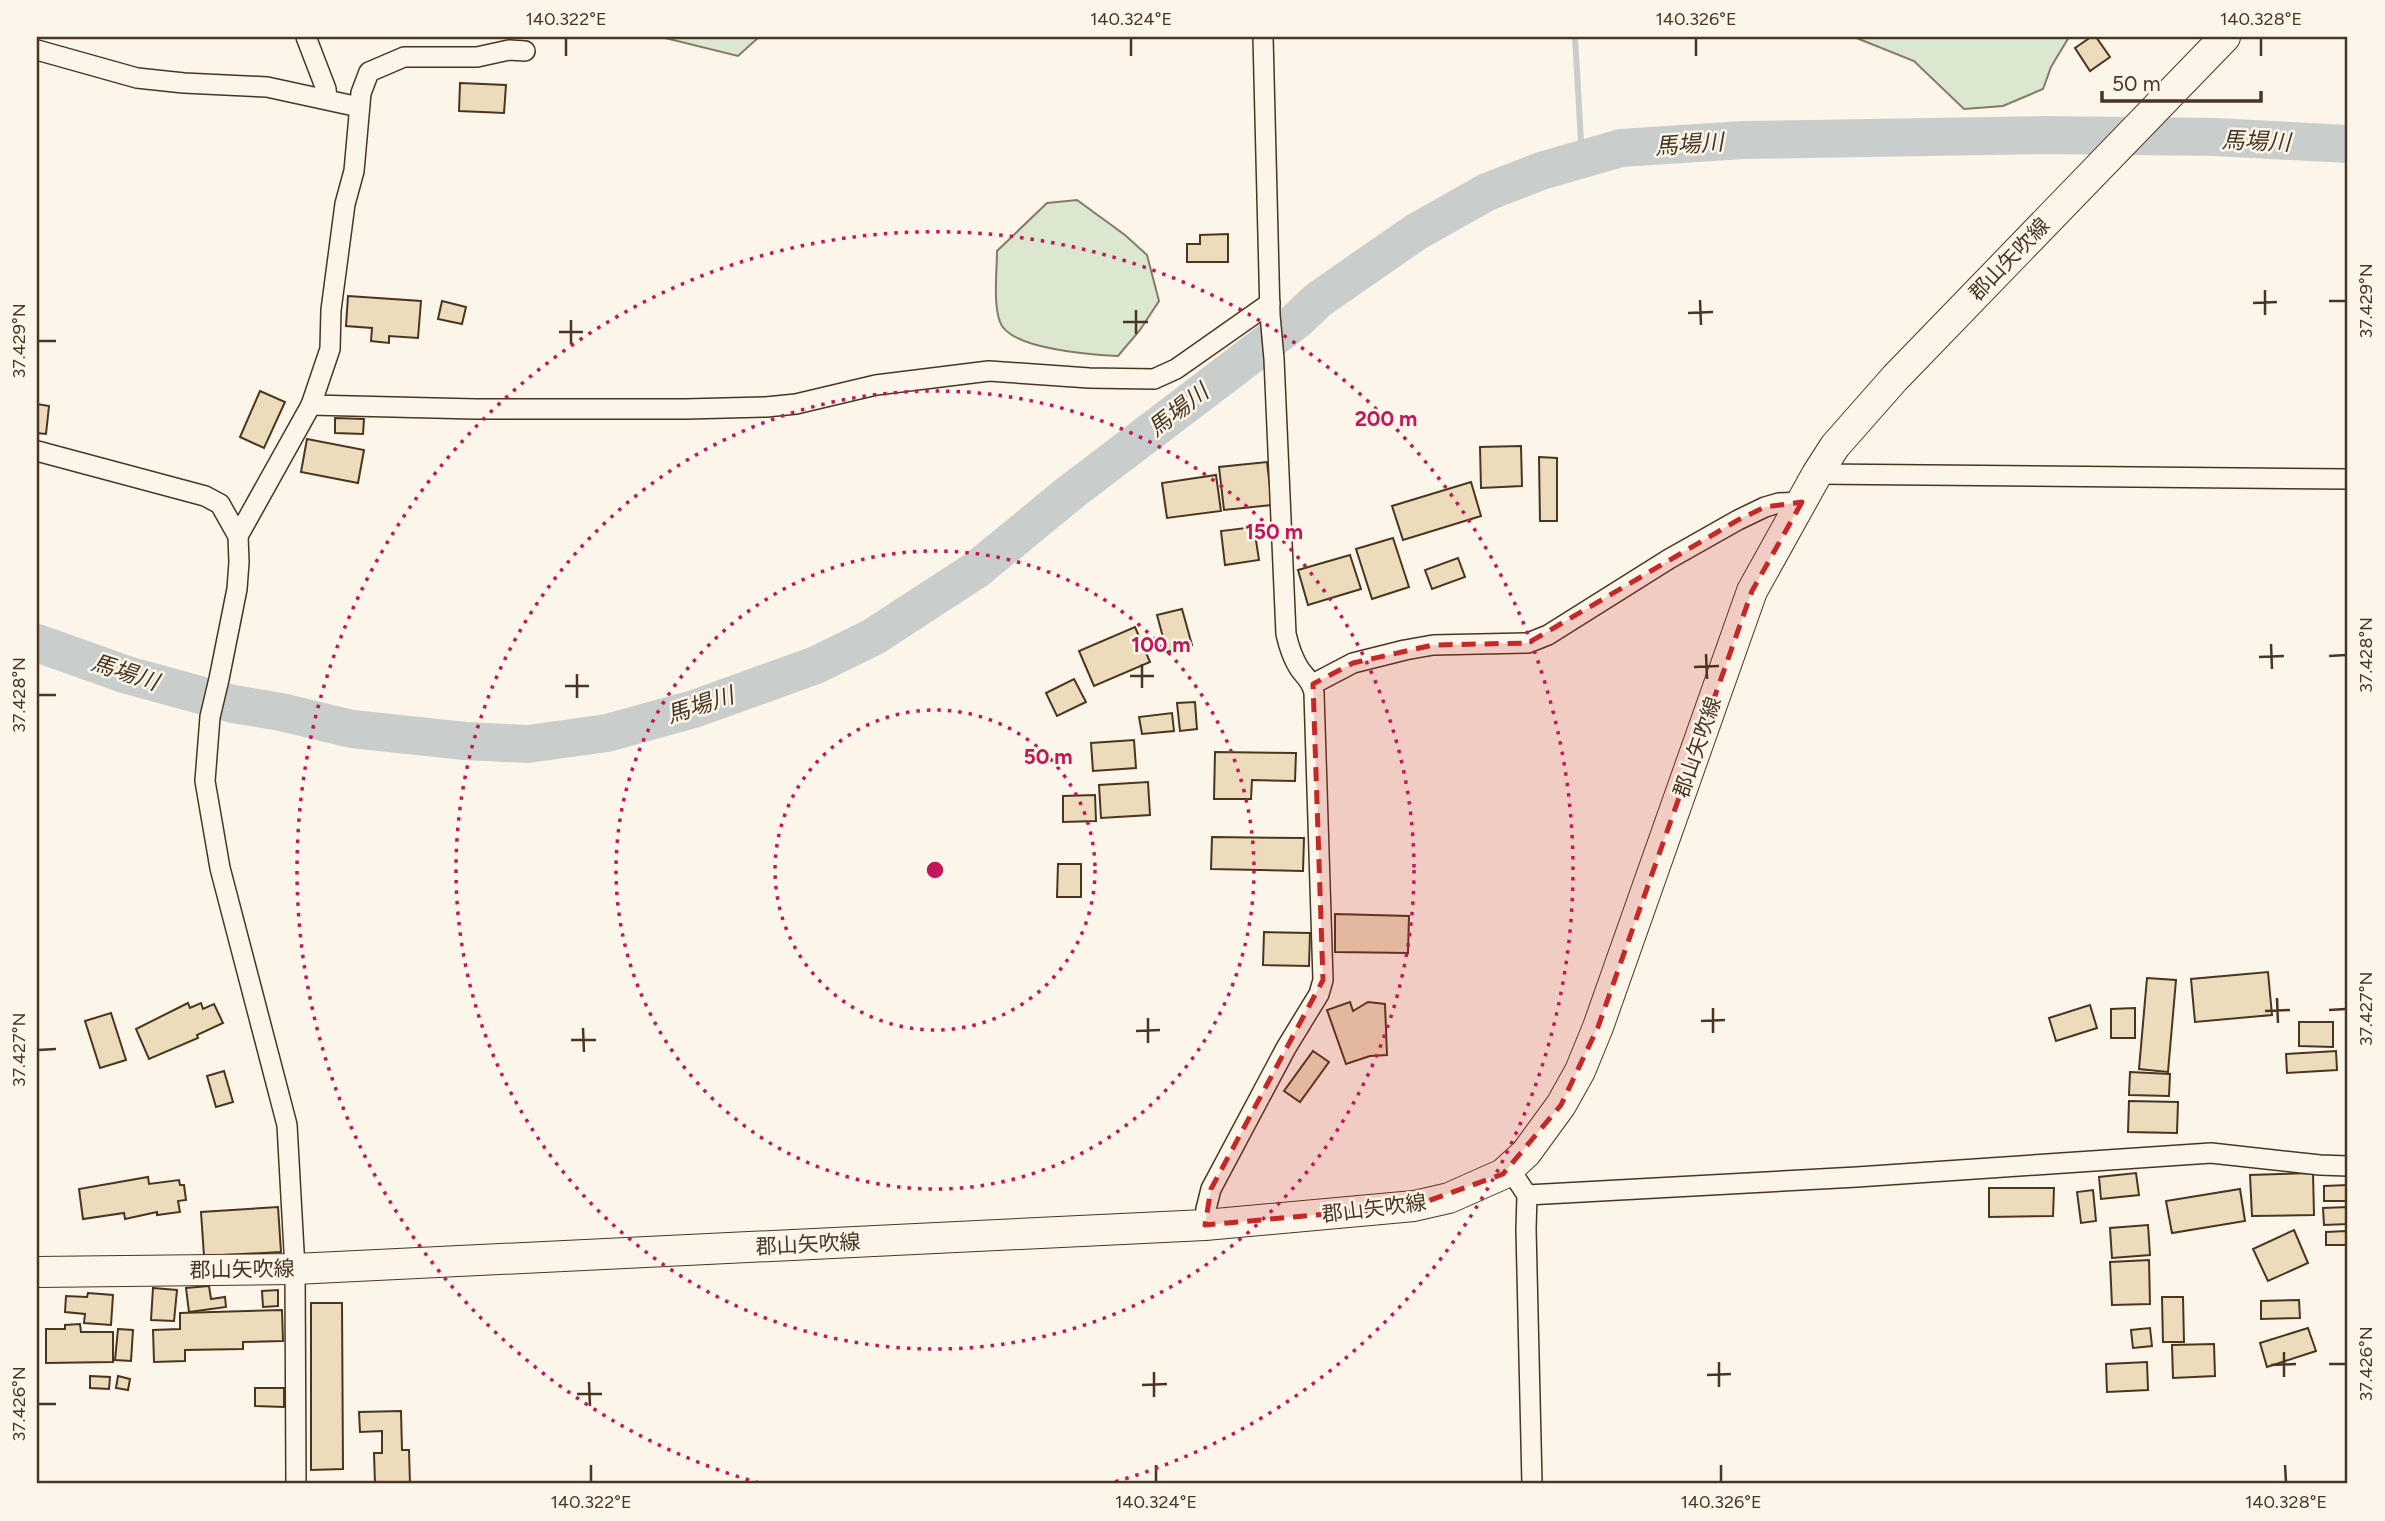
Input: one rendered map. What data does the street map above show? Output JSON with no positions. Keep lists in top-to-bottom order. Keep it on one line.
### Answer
{"streets":{"main road":["郡山矢吹線"]},"water":["馬場川"],"scale_bar":"50 m","coordinates":["140.322°E","140.324°E","140.326°E","140.328°E","37.429°N","37.428°N","37.427°N","37.426°N"],"rings":["200 m","150 m","100 m","50 m"]}
